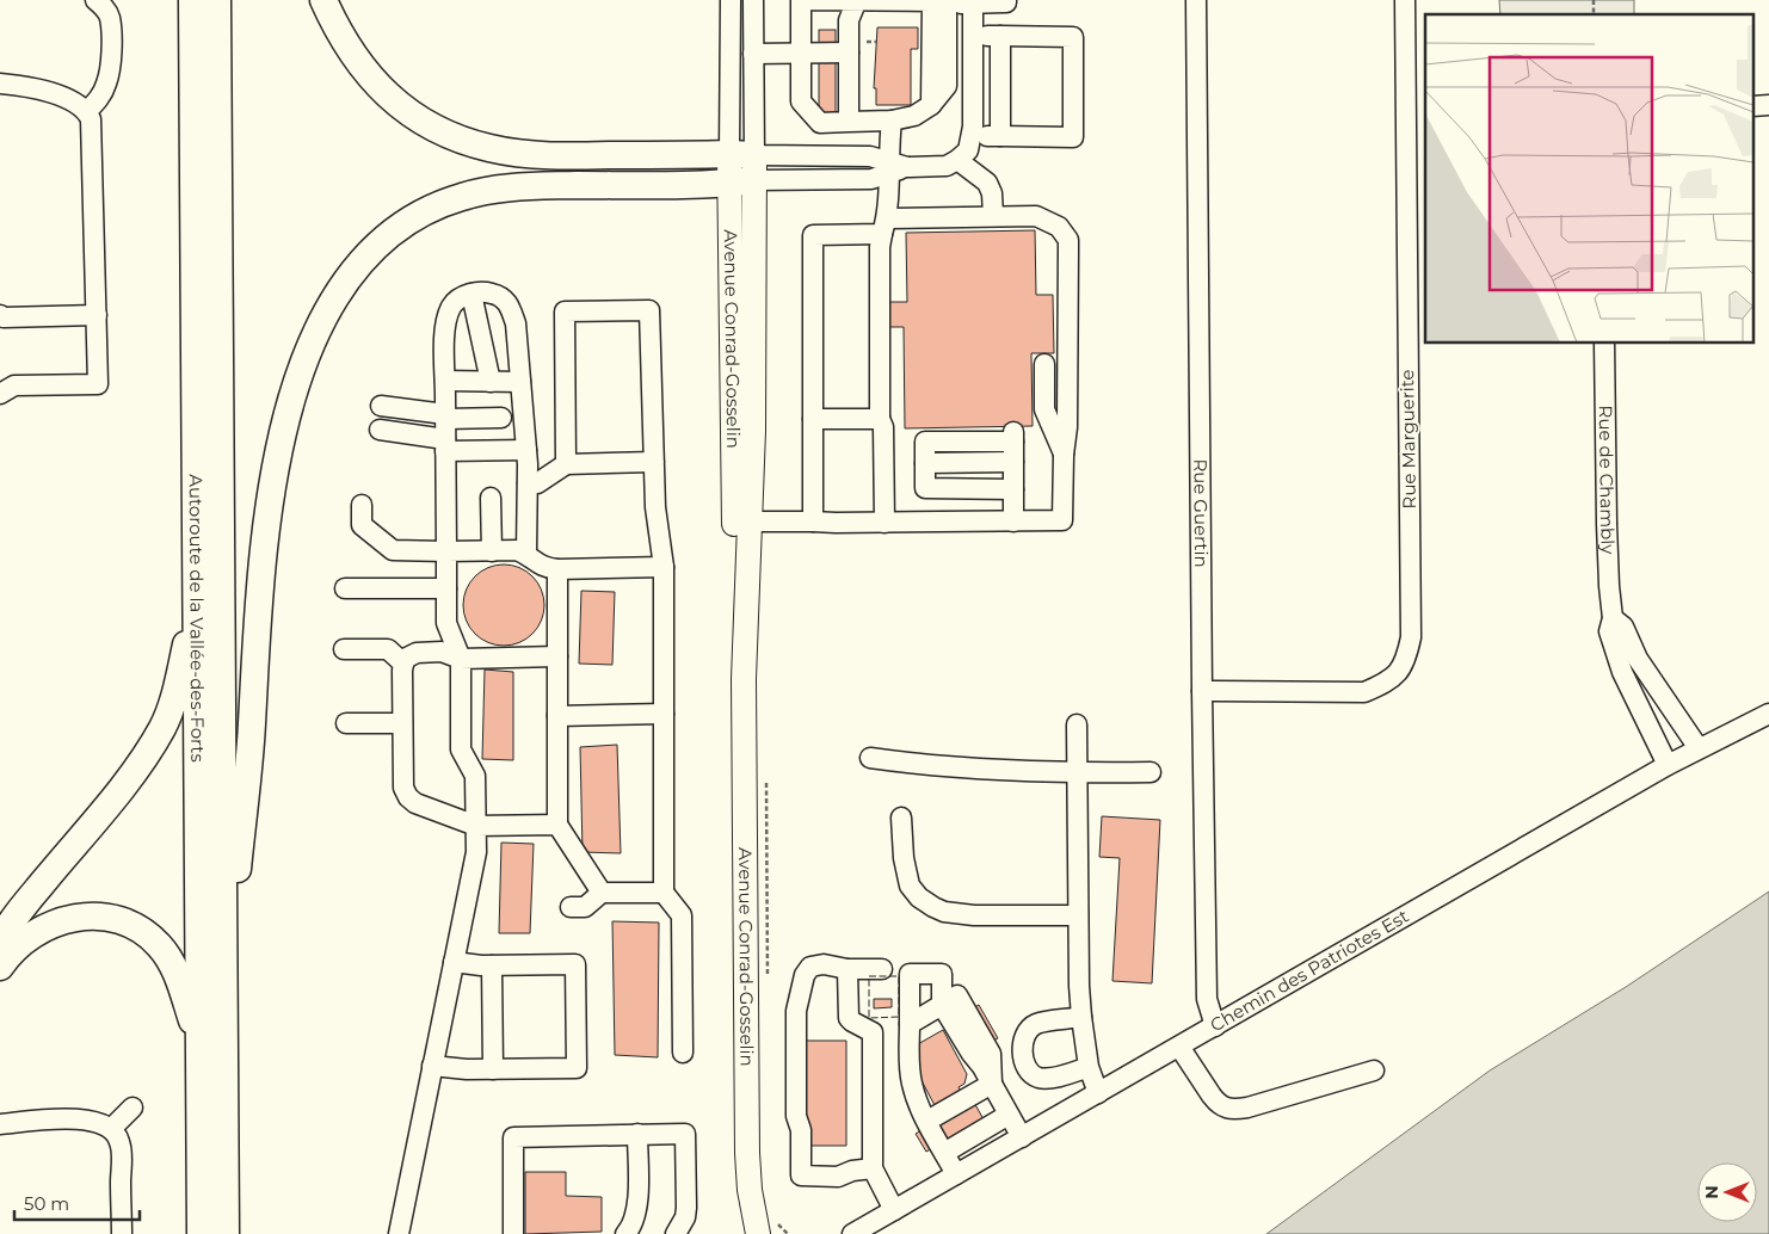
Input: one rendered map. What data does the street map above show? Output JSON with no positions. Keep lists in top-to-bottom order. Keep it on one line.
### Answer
{"streets":{"highway":["Autoroute de la Vallée-des-Forts"],"main road":["Avenue Conrad-Gosselin"],"street":["Rue Marguerite","Rue de Chambly","Rue Guertin","Chemin des Patriotes Est"]},"crossings":[["Rue Marguerite","Rue Guertin"],["Rue de Chambly","Chemin des Patriotes Est"],["Rue Guertin","Chemin des Patriotes Est"]],"scale_bar":"50 m","north":"left"}
